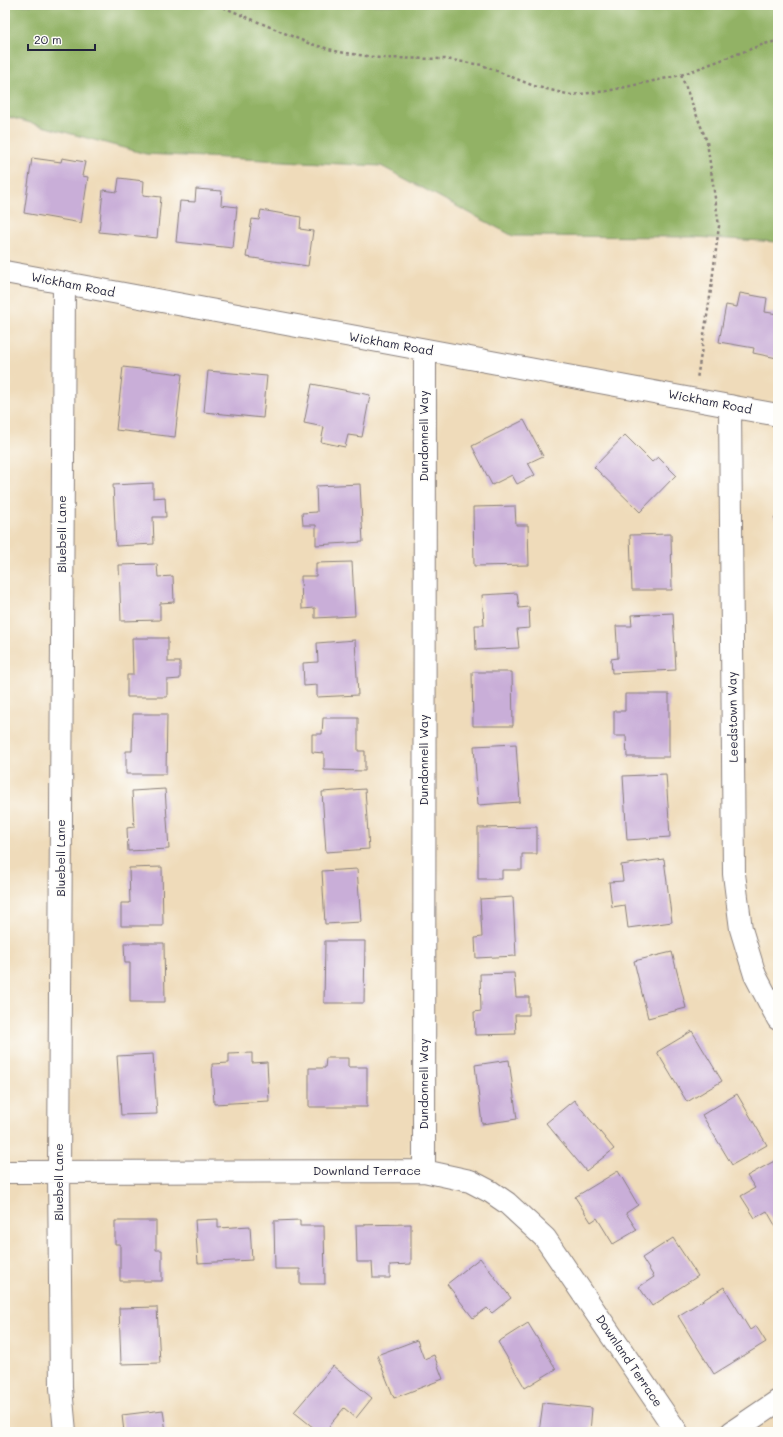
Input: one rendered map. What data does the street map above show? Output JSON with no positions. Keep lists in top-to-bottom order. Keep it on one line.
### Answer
{"streets":{"street":["Wickham Road","Dundonnell Way","Bluebell Lane","Leedstown Way","Downland Terrace"]},"crossings":[["Wickham Road","Dundonnell Way"],["Wickham Road","Bluebell Lane"],["Wickham Road","Leedstown Way"],["Dundonnell Way","Downland Terrace"],["Bluebell Lane","Downland Terrace"]],"scale_bar":"20 m"}
